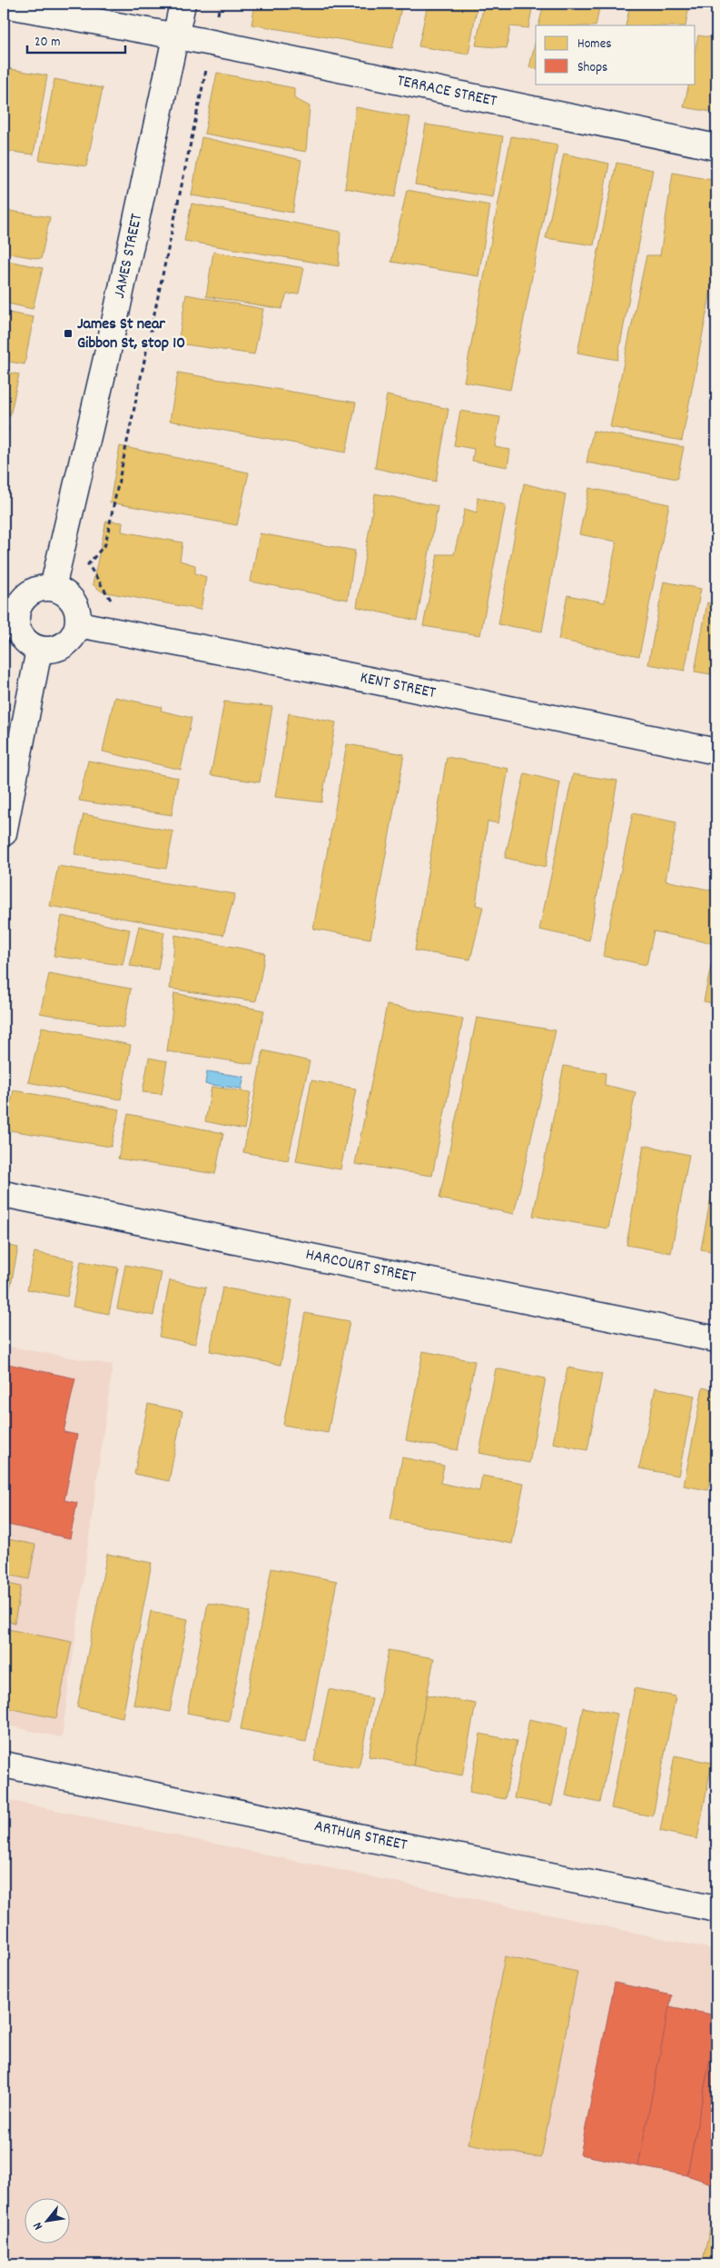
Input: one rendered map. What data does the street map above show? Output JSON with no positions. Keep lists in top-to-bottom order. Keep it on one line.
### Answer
{"streets":{"street":["TERRACE STREET","JAMES STREET","KENT STREET","HARCOURT STREET","ARTHUR STREET"]},"crossings":[["TERRACE STREET","JAMES STREET"],["JAMES STREET","KENT STREET"]],"places":{"transit":["James St near Gibbon St, stop 10"]},"legend":["Homes","Shops"],"scale_bar":"20 m","north":"bottom left"}
